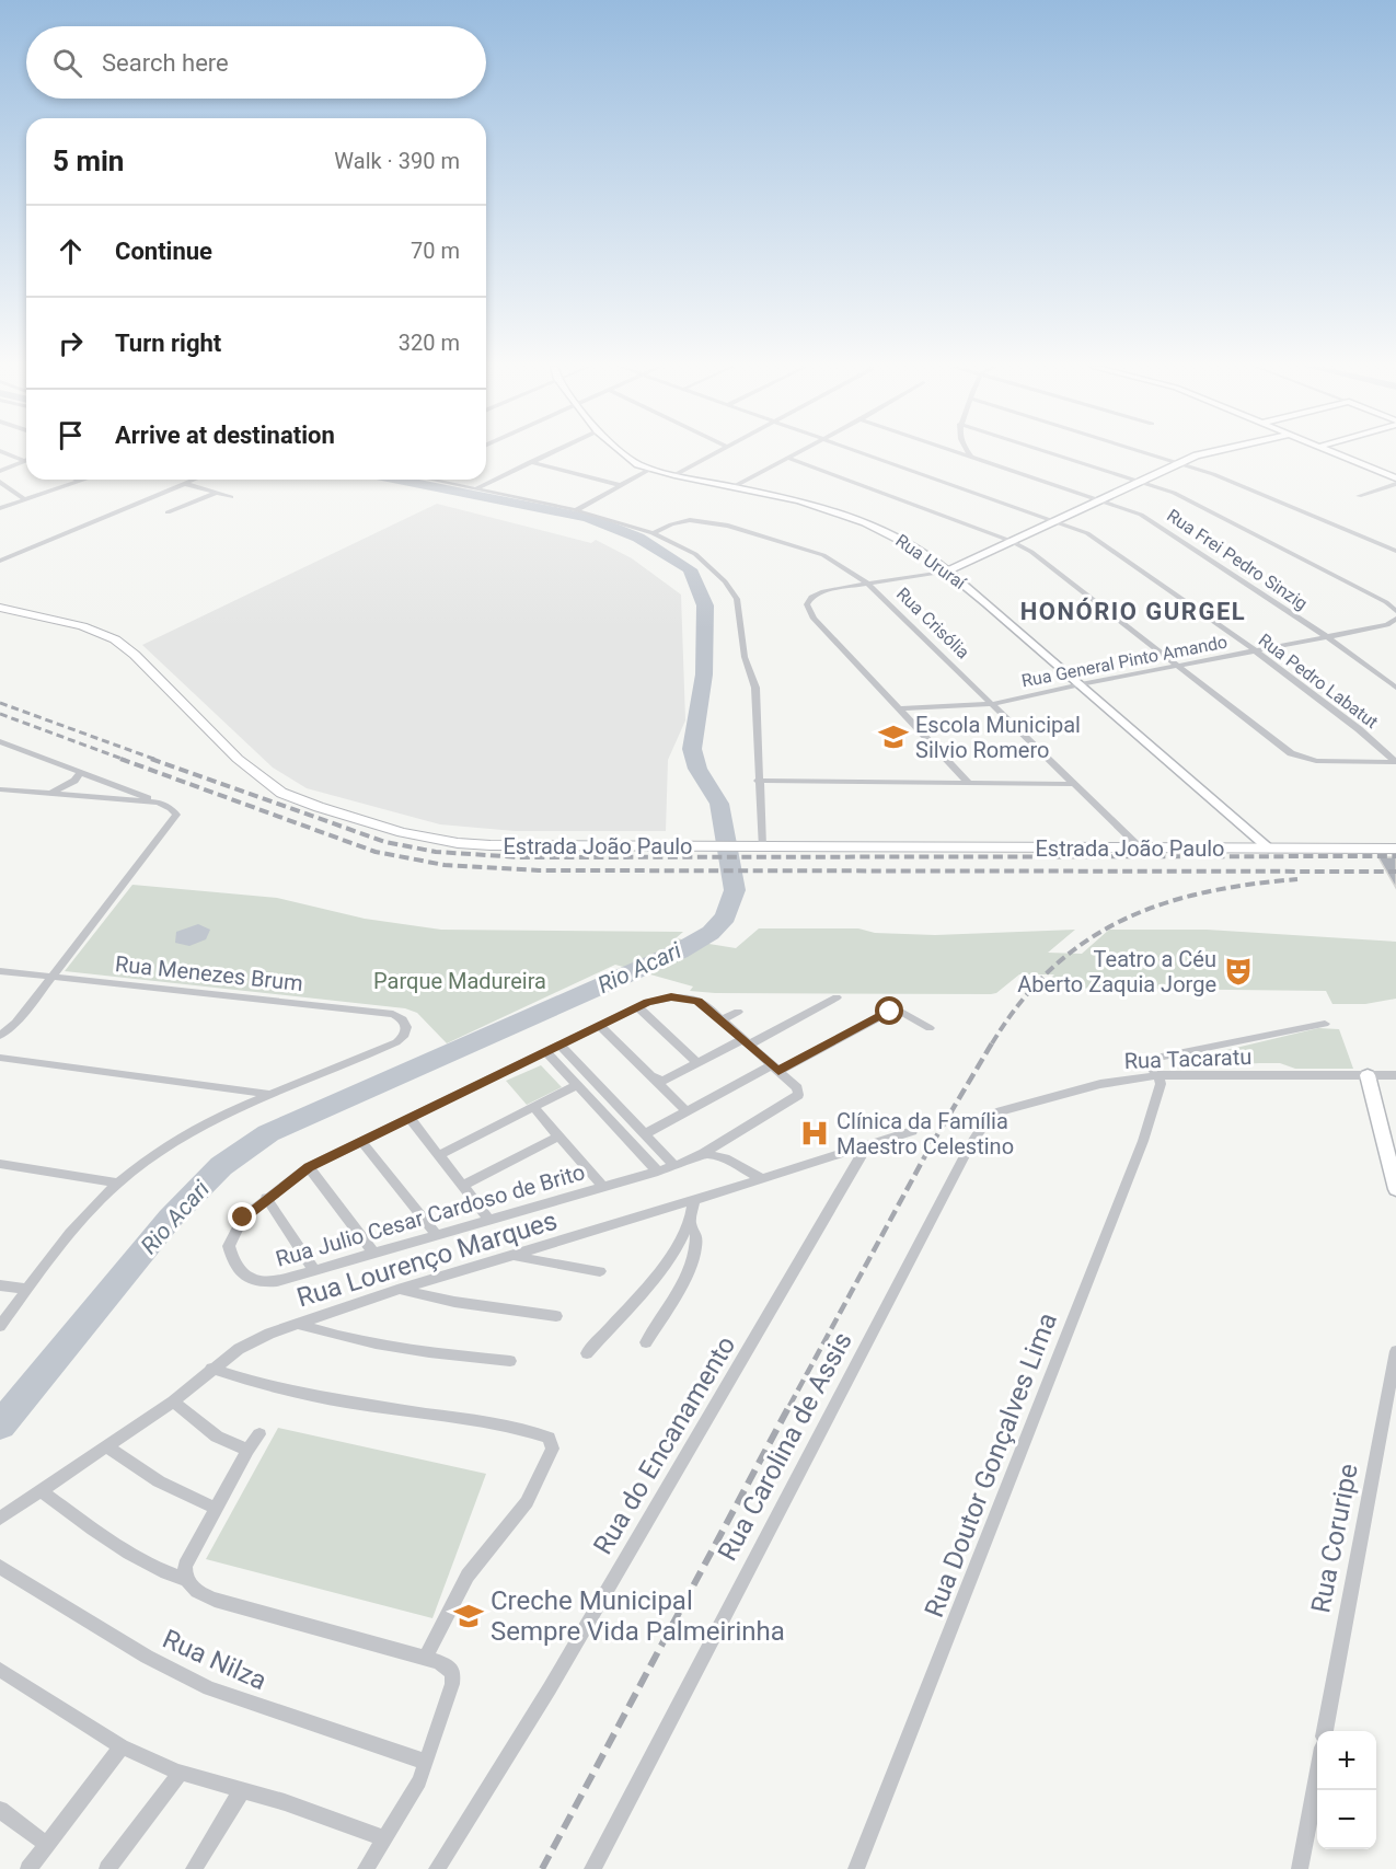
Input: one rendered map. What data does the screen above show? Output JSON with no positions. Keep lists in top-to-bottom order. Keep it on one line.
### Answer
{"streets":{"main road":["Estrada João Paulo"],"street":["Rua Frei Pedro Sinzig","Rua Ururaí","Rua Crisólia","Rua General Pinto Amando","Rua Pedro Labatut","Rua Menezes Brum","Rua Tacaratu","Rua Julio Cesar Cardoso de Brito","Rua Lourenço Marques","Rua do Encanamento","Rua Carolina de Assis","Rua Doutor Gonçalves Lima","Rua Coruripe","Rua Nilza"]},"crossings":[["Rua Frei Pedro Sinzig","Rua General Pinto Amando"],["Rua Ururaí","Rua General Pinto Amando"],["Rua Ururaí","Estrada João Paulo"],["Rua Crisólia","Rua General Pinto Amando"],["Rua Crisólia","Estrada João Paulo"],["Rua General Pinto Amando","Rua Pedro Labatut"],["Rua Tacaratu","Rua Carolina de Assis"],["Rua Tacaratu","Rua Doutor Gonçalves Lima"],["Rua Lourenço Marques","Rua do Encanamento"]],"districts":["HONÓRIO GURGEL"],"water":["Rio Acari"],"parks":["Parque Madureira"],"places":{"school or university":["Escola Municipal Silvio Romero","Creche Municipal Sempre Vida Palmeirinha"],"theatre":["Teatro a Céu Aberto Zaquia Jorge"],"hospital":["Clínica da Família Maestro Celestino"]},"page":{"search":"Search here","heading":["5 min","Walk · 390 m"],"list":[["Continue","70 m"],["Turn right","320 m"],"Arrive at destination"],"map_buttons":["+","−"]}}
